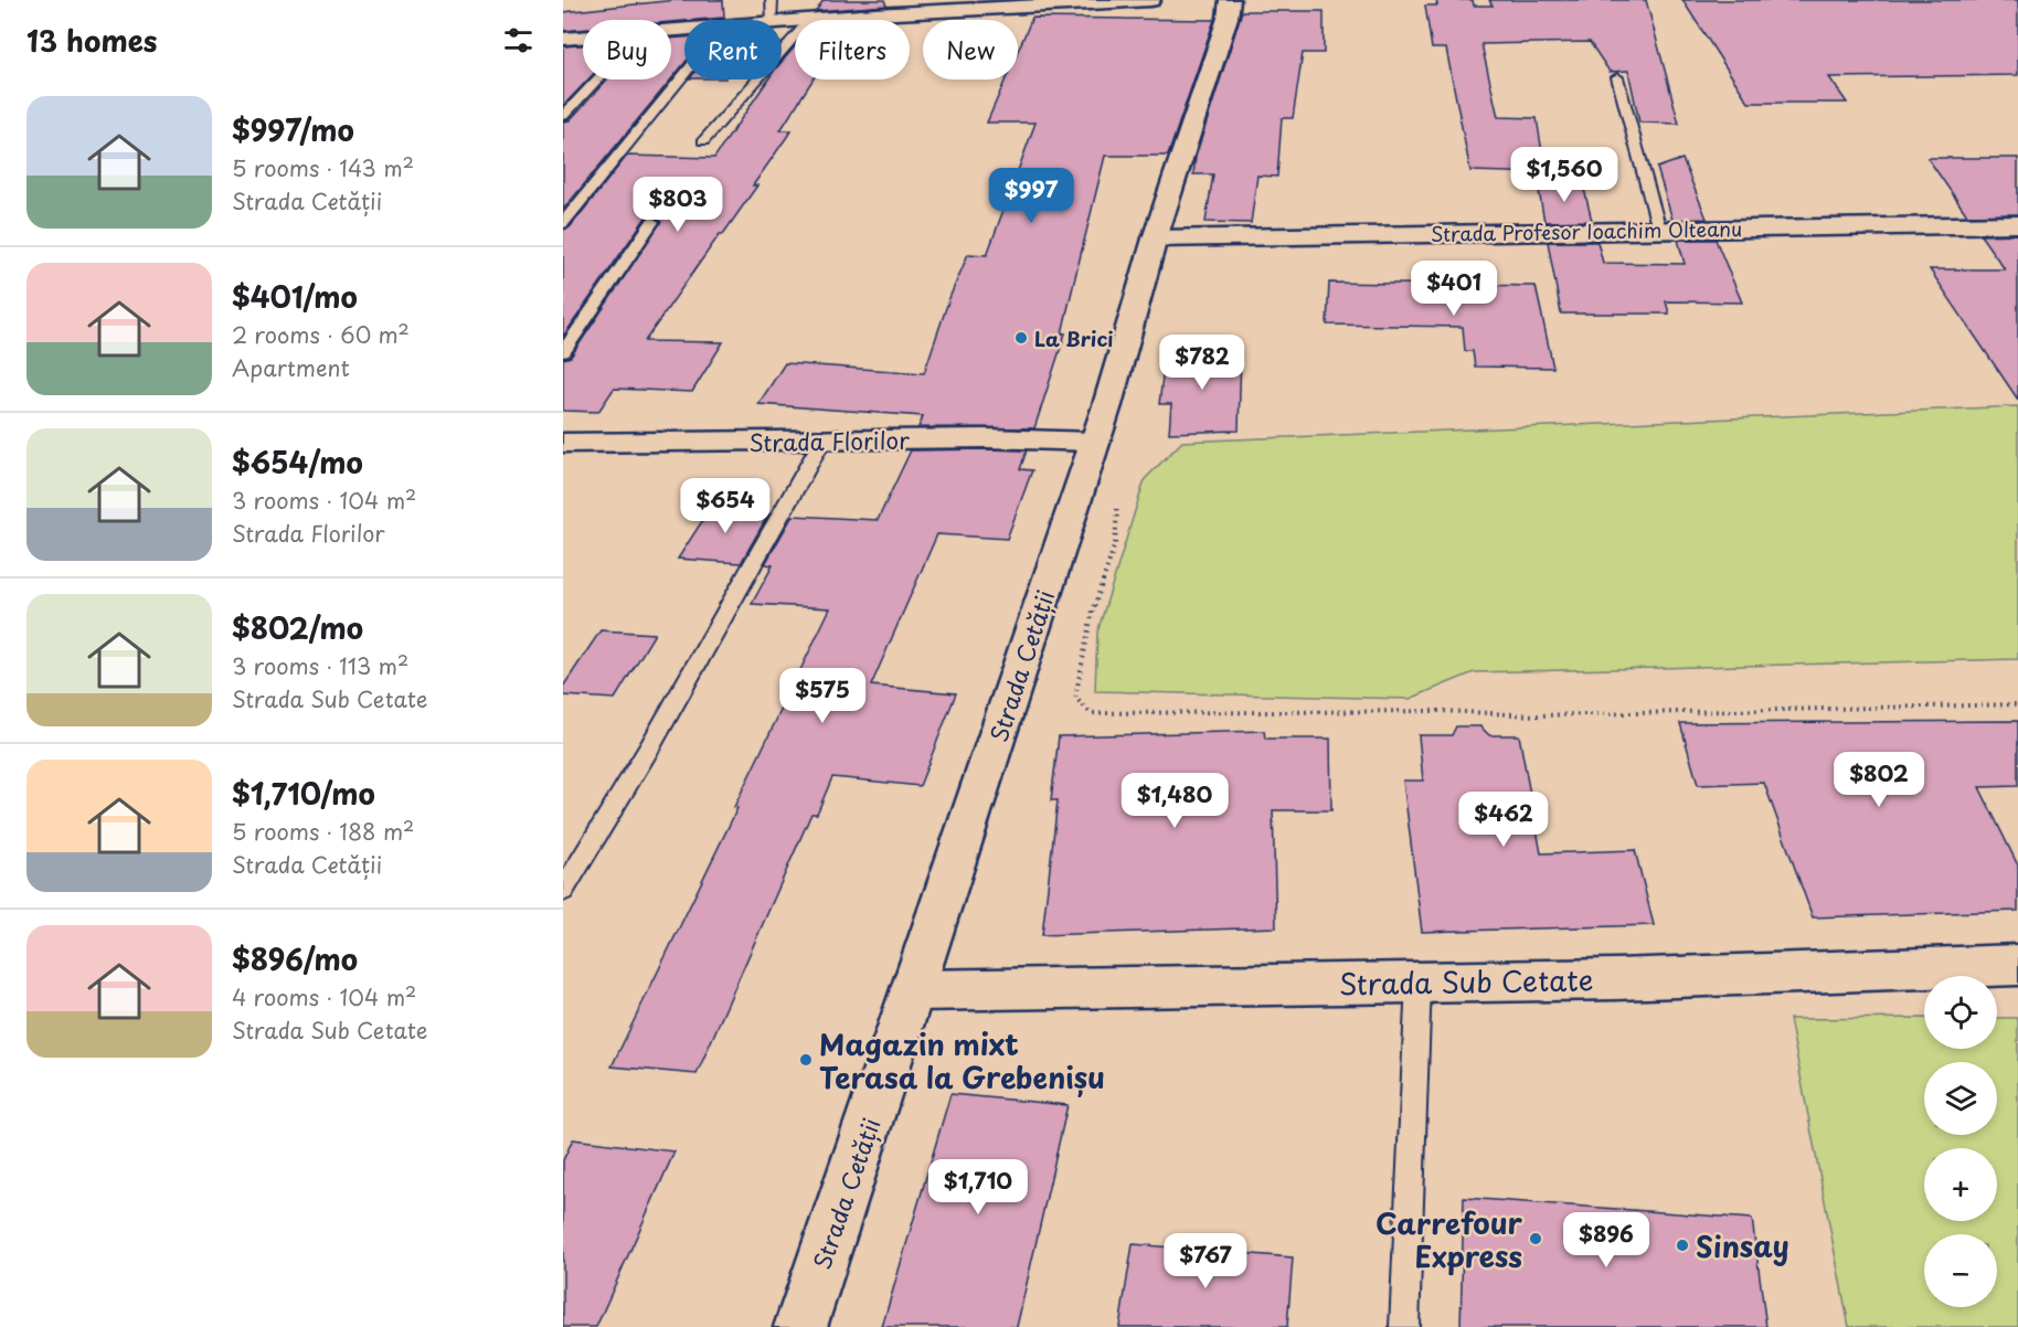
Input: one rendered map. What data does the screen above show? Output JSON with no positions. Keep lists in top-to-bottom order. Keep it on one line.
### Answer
{"streets":{"street":["Strada Profesor Ioachim Olteanu","Strada Florilor","Strada Cetății","Strada Sub Cetate"]},"crossings":[["Strada Profesor Ioachim Olteanu","Strada Cetății"],["Strada Florilor","Strada Cetății"],["Strada Cetății","Strada Sub Cetate"]],"places":["La Brici","Magazin mixt Terasa la Grebenișu","Carrefour Express","Sinsay"],"page":{"heading":"13 homes","chip":["Buy","Rent","Filters","New"],"list":[{"name":"$997/mo","note":"5 rooms · 143 m² · Strada Cetății"},{"name":"$401/mo","note":"2 rooms · 60 m² · Apartment"},{"name":"$654/mo","note":"3 rooms · 104 m² · Strada Florilor"},{"name":"$802/mo","note":"3 rooms · 113 m² · Strada Sub Cetate"},{"name":"$1,710/mo","note":"5 rooms · 188 m² · Strada Cetății"},{"name":"$896/mo","note":"4 rooms · 104 m² · Strada Sub Cetate"}],"price":["$1,560","$997","$803","$401","$782","$654","$575","$802","$1,480","$462","$1,710","$896","$767"],"map_buttons":["+","−"]}}
